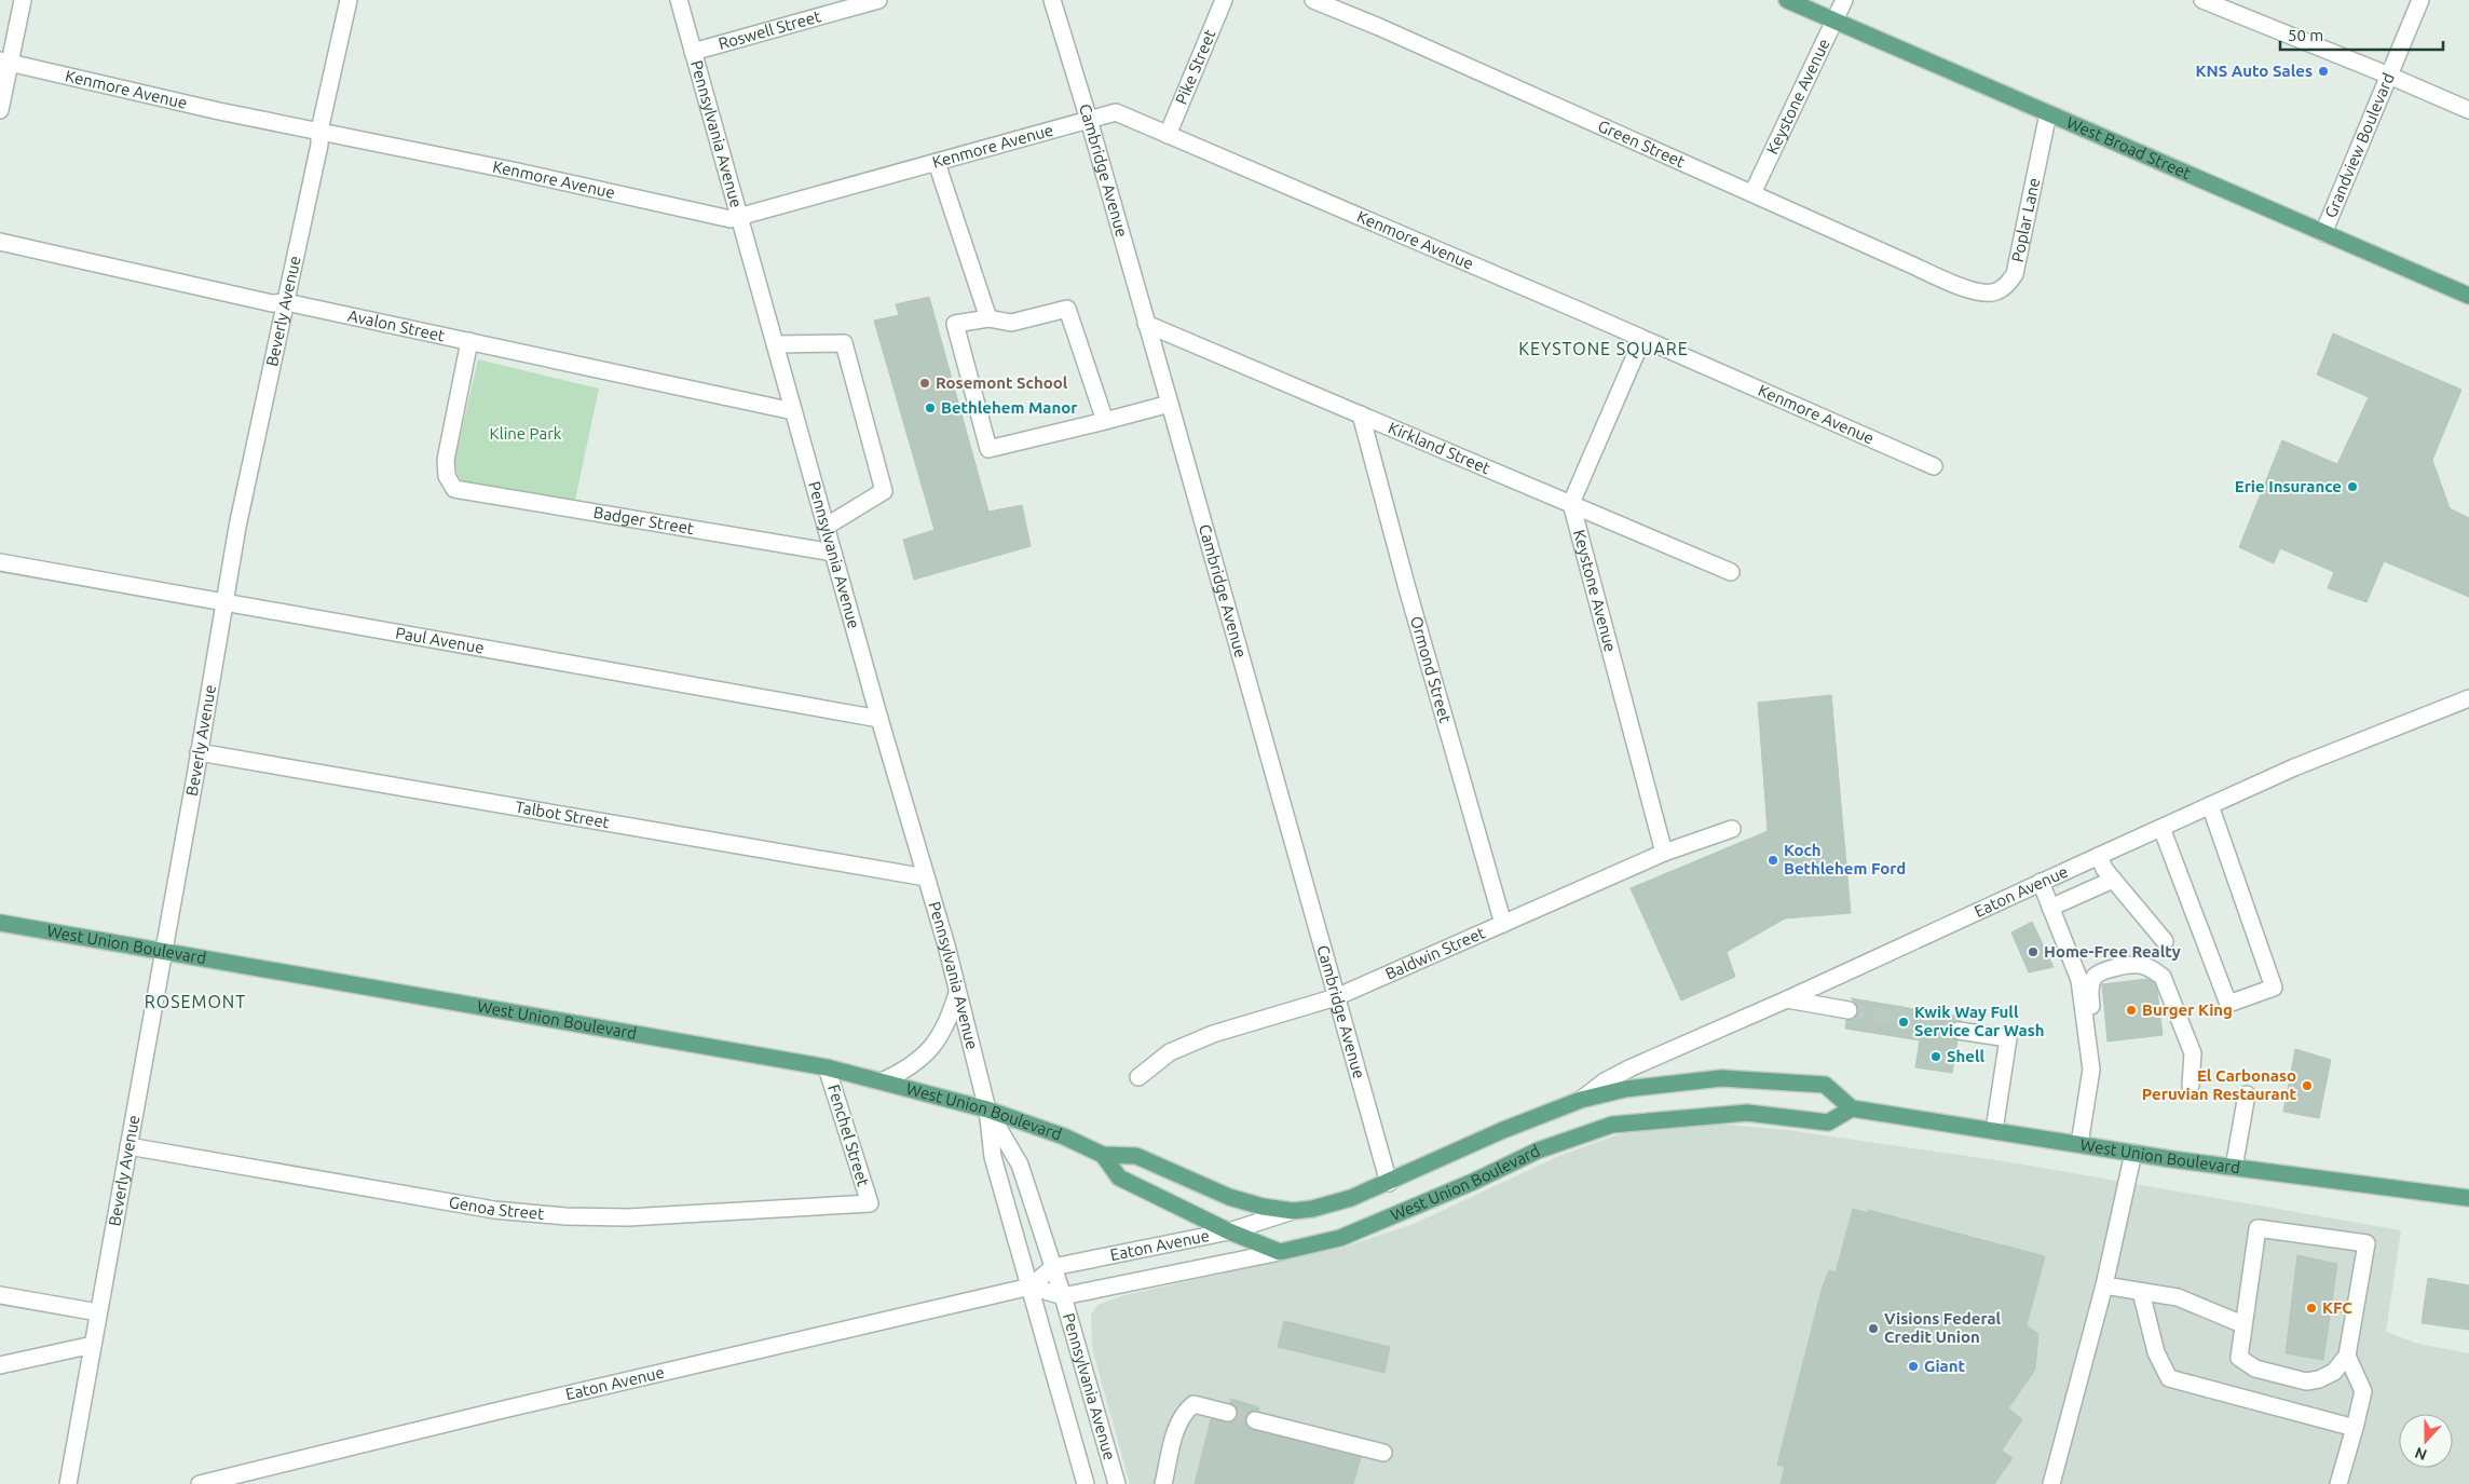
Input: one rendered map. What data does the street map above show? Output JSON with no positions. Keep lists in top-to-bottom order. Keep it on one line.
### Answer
{"streets":{"main road":["West Broad Street","West Union Boulevard"],"street":["Roswell Street","Pike Street","Kenmore Avenue","Keystone Avenue","Pennsylvania Avenue","Green Street","Grandview Boulevard","Cambridge Avenue","Poplar Lane","Beverly Avenue","Avalon Street","Kirkland Street","Badger Street","Paul Avenue","Ormond Street","Talbot Street","Eaton Avenue","Baldwin Street","Fenchel Street","Genoa Street"]},"crossings":[["Roswell Street","Pennsylvania Avenue"],["Pike Street","Kenmore Avenue"],["Kenmore Avenue","Pennsylvania Avenue"],["Kenmore Avenue","Cambridge Avenue"],["Kenmore Avenue","Beverly Avenue"],["Keystone Avenue","Green Street"],["Keystone Avenue","West Broad Street"],["Keystone Avenue","Kirkland Street"],["Keystone Avenue","Baldwin Street"],["Pennsylvania Avenue","Avalon Street"],["Pennsylvania Avenue","Badger Street"],["Pennsylvania Avenue","Paul Avenue"],["Pennsylvania Avenue","Talbot Street"],["Pennsylvania Avenue","Eaton Avenue"],["Pennsylvania Avenue","West Union Boulevard"],["Green Street","Poplar Lane"],["Grandview Boulevard","West Broad Street"],["West Broad Street","Poplar Lane"],["Cambridge Avenue","Kirkland Street"],["Cambridge Avenue","West Union Boulevard"],["Cambridge Avenue","Baldwin Street"],["Beverly Avenue","Avalon Street"],["Beverly Avenue","Paul Avenue"],["Beverly Avenue","Talbot Street"],["Beverly Avenue","West Union Boulevard"],["Beverly Avenue","Genoa Street"],["Avalon Street","Badger Street"],["Kirkland Street","Ormond Street"],["Ormond Street","Baldwin Street"],["Eaton Avenue","West Union Boulevard"],["West Union Boulevard","Fenchel Street"],["Fenchel Street","Genoa Street"]],"districts":["KEYSTONE SQUARE","ROSEMONT"],"parks":["Kline Park"],"places":["KNS Auto Sales","Rosemont School","Bethlehem Manor","Erie Insurance","Koch Bethlehem Ford","Home-Free Realty","Burger King","Kwik Way Full Service Car Wash","Shell","El Carbonaso Peruvian Restaurant","KFC","Visions Federal Credit Union","Giant"],"scale_bar":"50 m","north":"bottom"}
